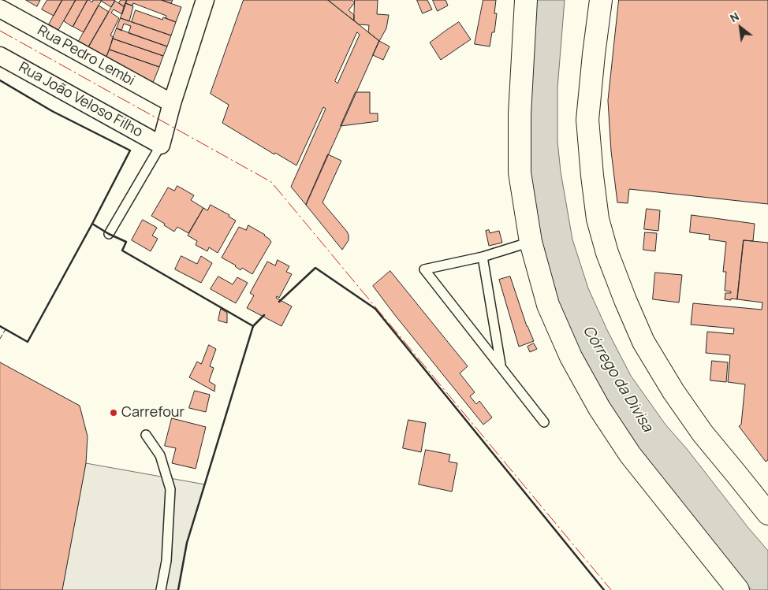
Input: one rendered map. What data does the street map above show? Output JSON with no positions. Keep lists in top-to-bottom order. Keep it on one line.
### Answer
{"streets":{"street":["Rua Pedro Lembi","Rua João Veloso Filho"]},"water":["Córrego da Divisa"],"places":["Carrefour"],"north":"top left"}
